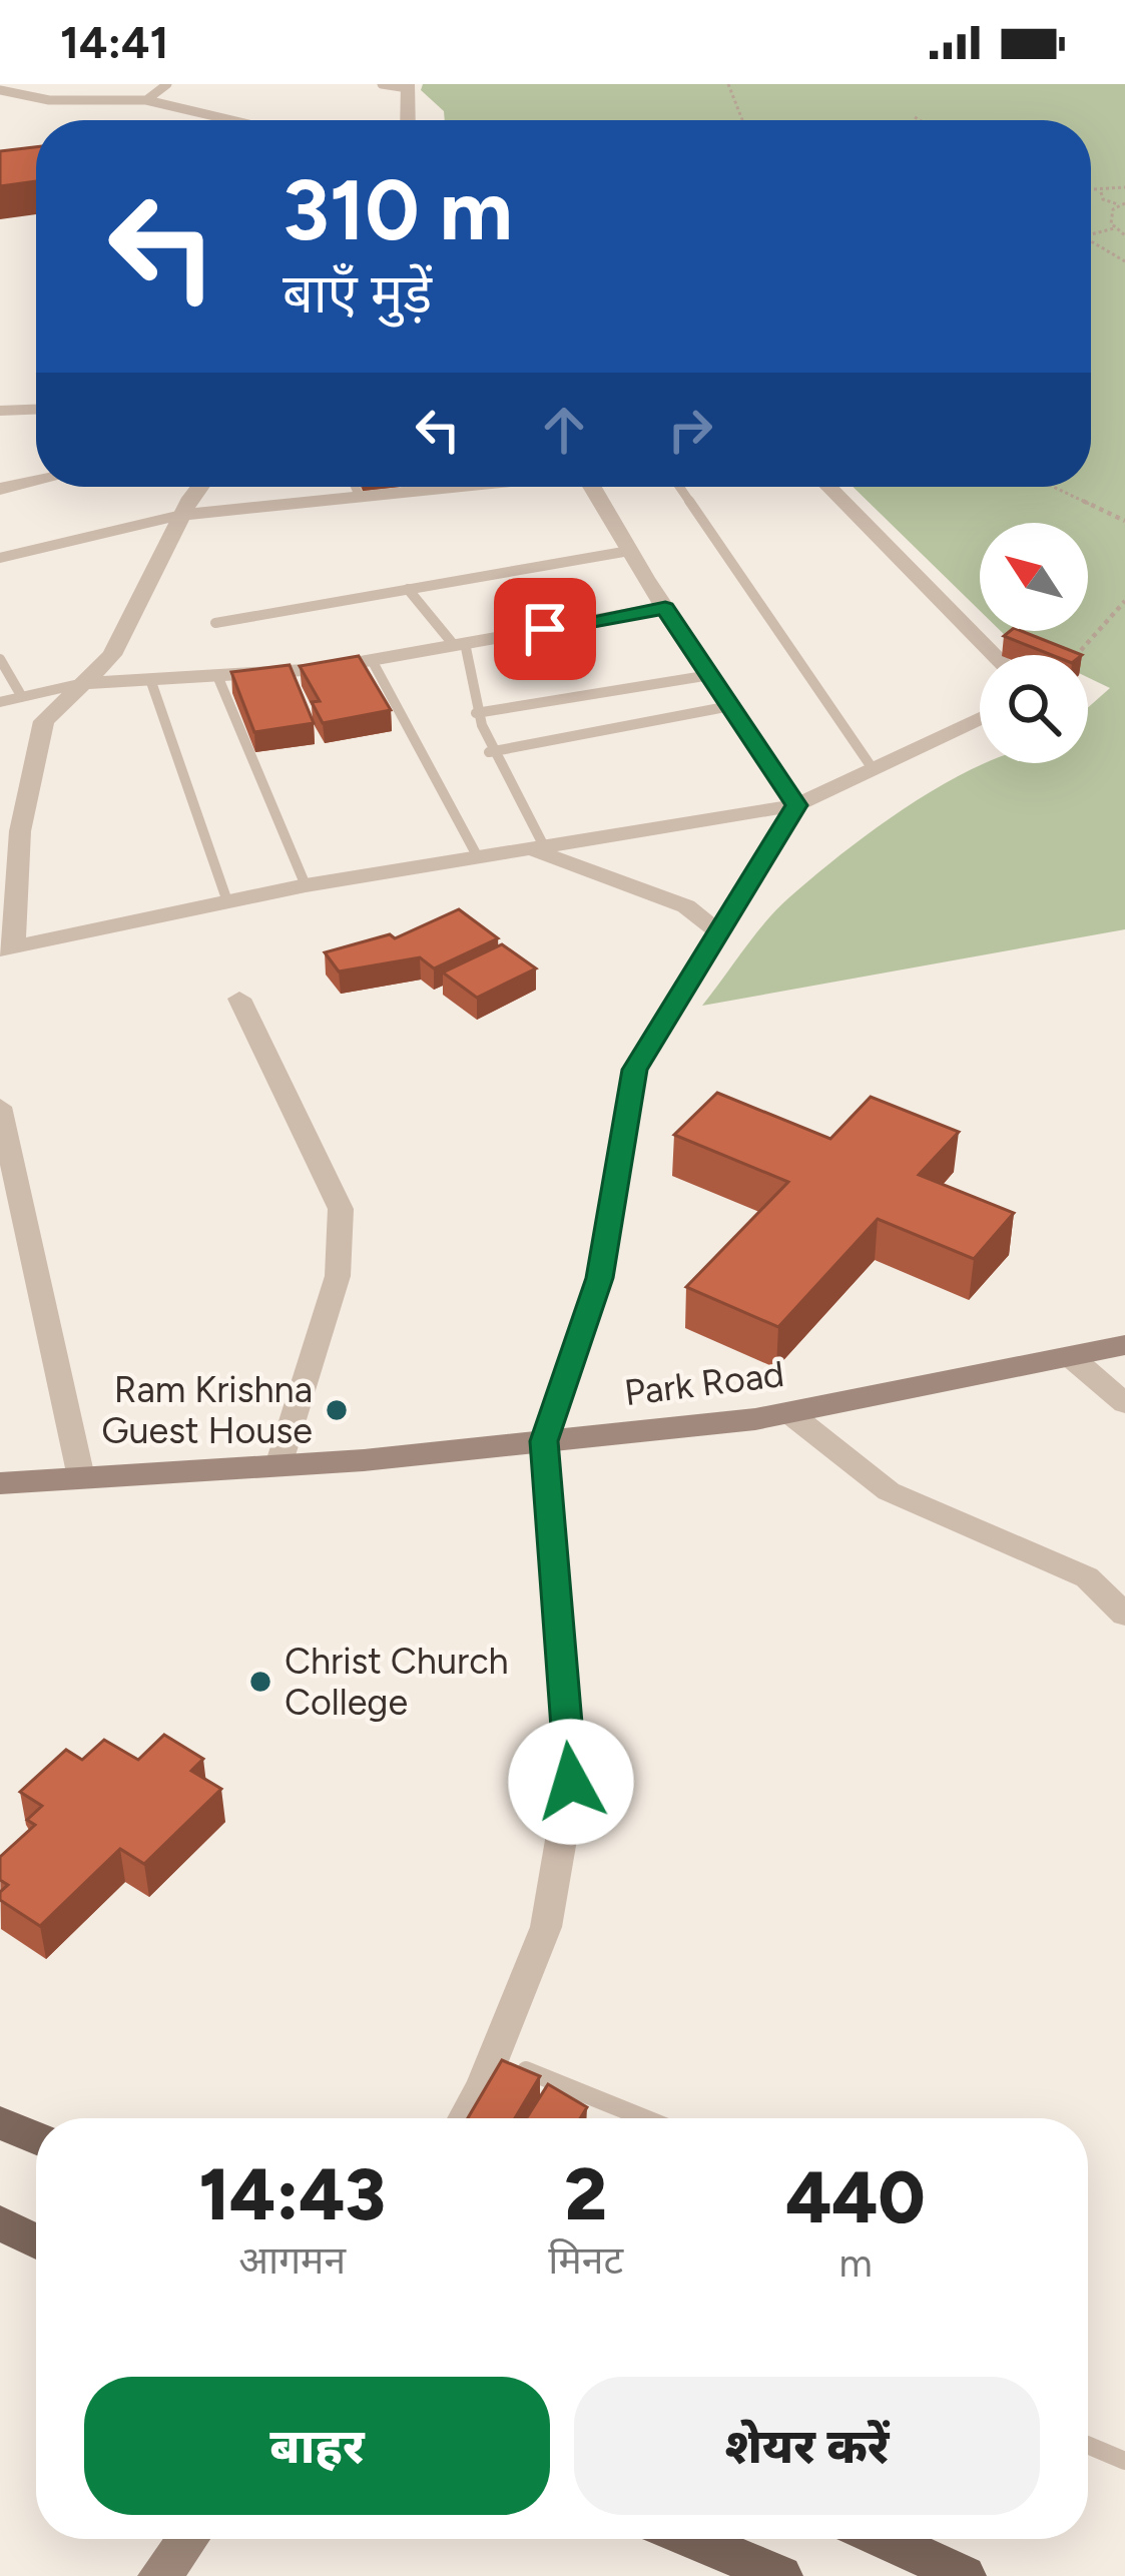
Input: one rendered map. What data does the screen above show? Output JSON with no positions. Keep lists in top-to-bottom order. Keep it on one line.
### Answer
{"streets":{"street":["Park Road"]},"places":["Ram Krishna Guest House","Christ Church College"],"north":"top left","page":{"status":"14:41","turn":["310 m","बाएँ मुड़ें"],"eta":["14:43","आगमन","2","मिनट","440","m"],"buttons":["बाहर","शेयर करें"]}}
